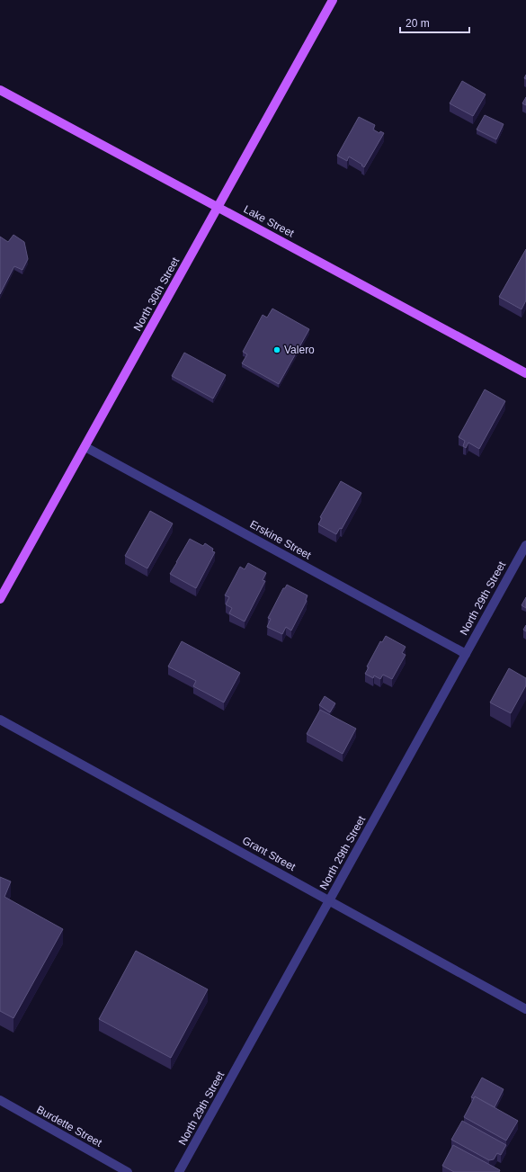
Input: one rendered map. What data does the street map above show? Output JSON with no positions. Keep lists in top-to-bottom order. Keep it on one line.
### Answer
{"streets":{"main road":["Lake Street","North 30th Street"],"street":["Erskine Street","North 29th Street","Grant Street","Burdette Street"]},"crossings":[["Lake Street","North 30th Street"],["North 30th Street","Erskine Street"],["Erskine Street","North 29th Street"],["North 29th Street","Grant Street"]],"places":["Valero"],"scale_bar":"20 m"}
